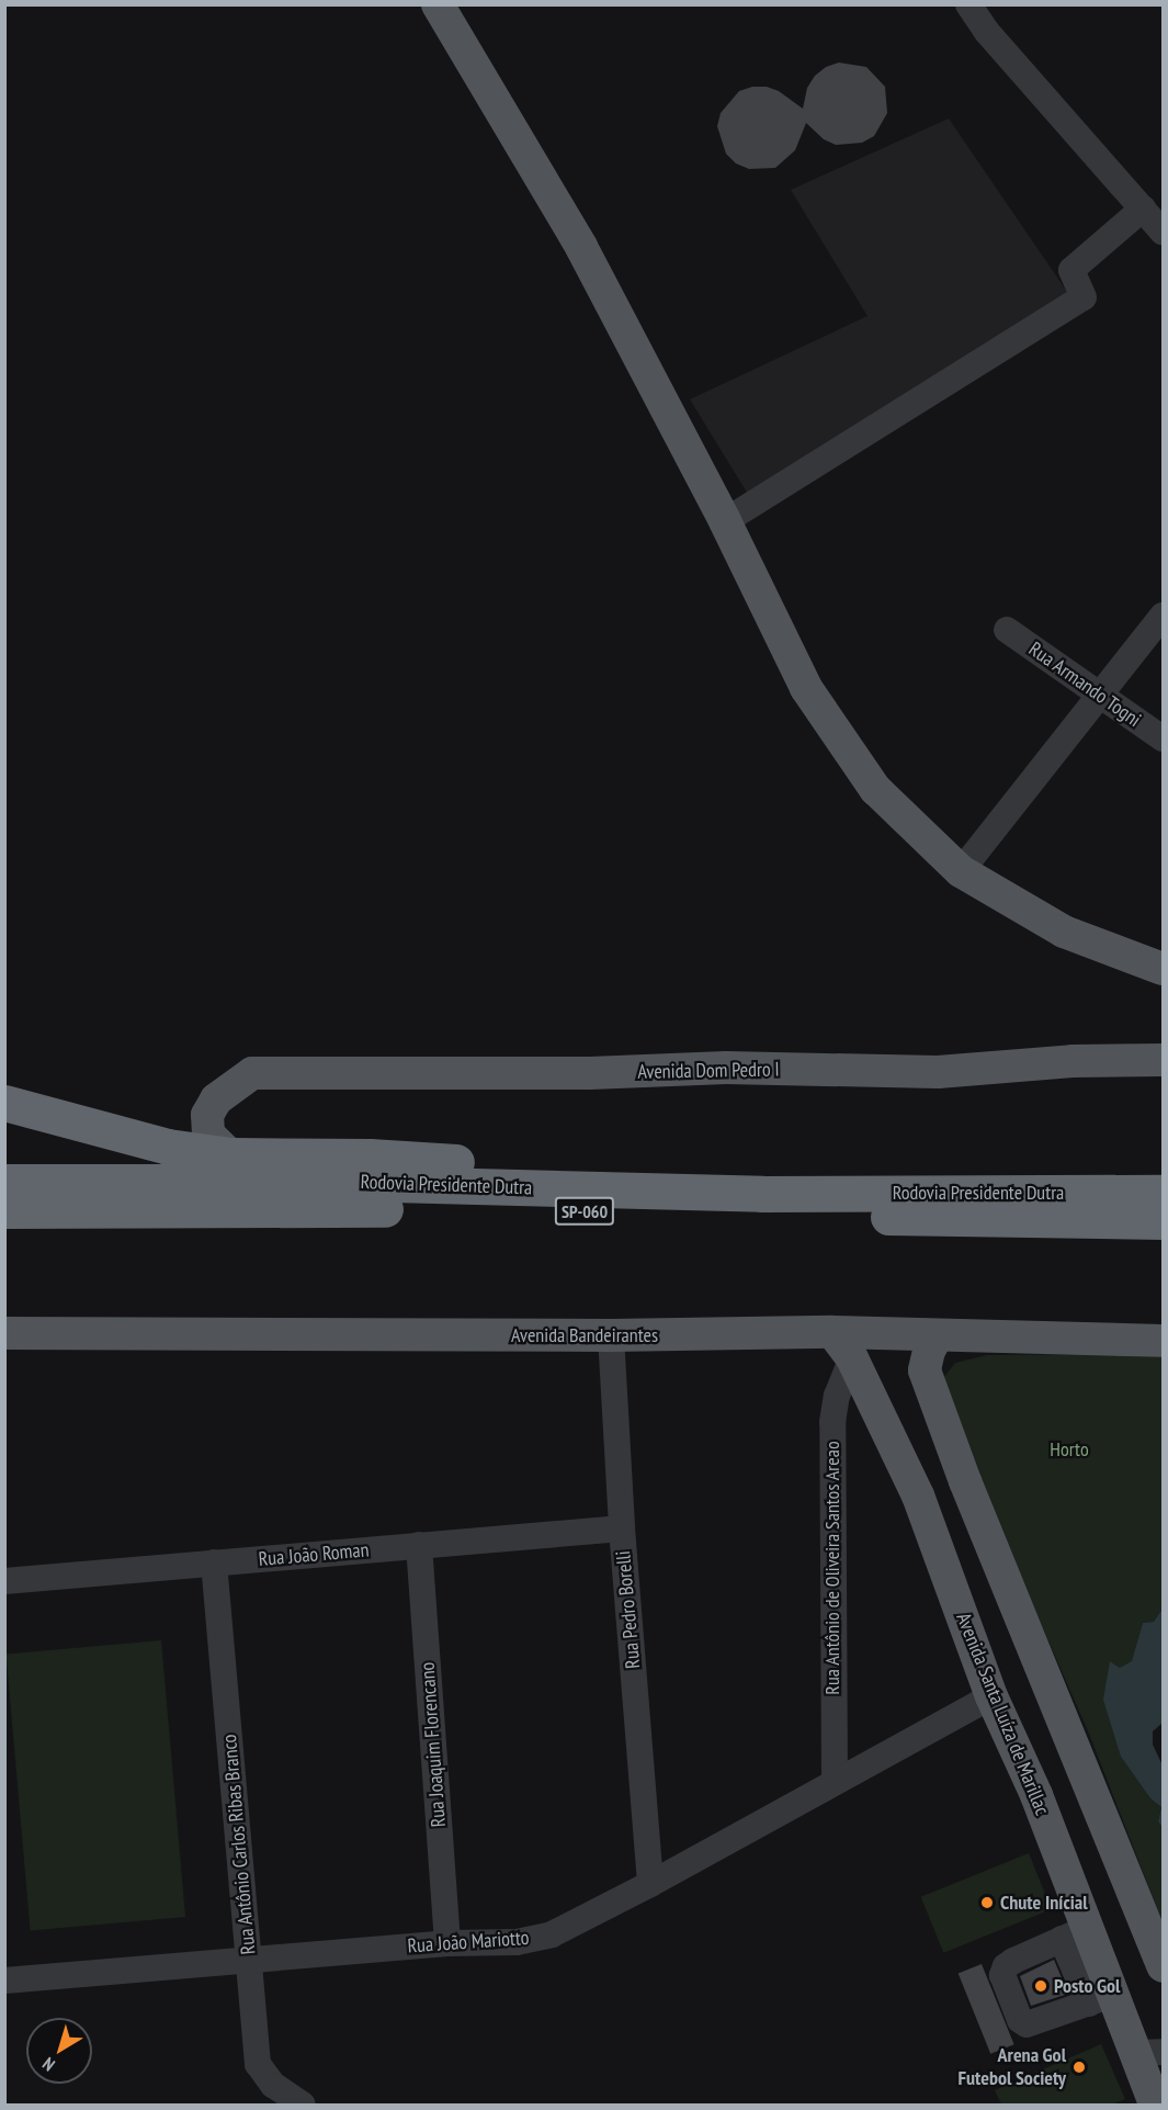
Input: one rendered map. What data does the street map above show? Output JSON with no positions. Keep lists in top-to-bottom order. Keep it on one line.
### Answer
{"streets":{"highway":["Rodovia Presidente Dutra","SP-060"],"main road":["Avenida Dom Pedro I","Avenida Bandeirantes","Avenida Santa Luíza de Marillac"],"street":["Rua Armando Togni","Rua João Roman","Rua Antônio de Oliveira Santos Areao","Rua Pedro Borelli","Rua Joaquim Florencano","Rua Antônio Carlos Ribas Branco","Rua João Mariotto"]},"crossings":[["Avenida Bandeirantes","Rua Pedro Borelli"],["Avenida Bandeirantes","Avenida Santa Luíza de Marillac"],["Rua João Roman","Rua Pedro Borelli"],["Rua João Roman","Rua Joaquim Florencano"],["Rua João Roman","Rua Antônio Carlos Ribas Branco"],["Rua Antônio de Oliveira Santos Areao","Avenida Santa Luíza de Marillac"],["Rua Antônio de Oliveira Santos Areao","Rua João Mariotto"],["Rua Pedro Borelli","Rua João Mariotto"],["Avenida Santa Luíza de Marillac","Rua João Mariotto"],["Rua Joaquim Florencano","Rua João Mariotto"],["Rua Antônio Carlos Ribas Branco","Rua João Mariotto"]],"parks":["Horto"],"places":["Chute Inícial","Posto Gol","Arena Gol Futebol Society"],"north":"bottom left"}
